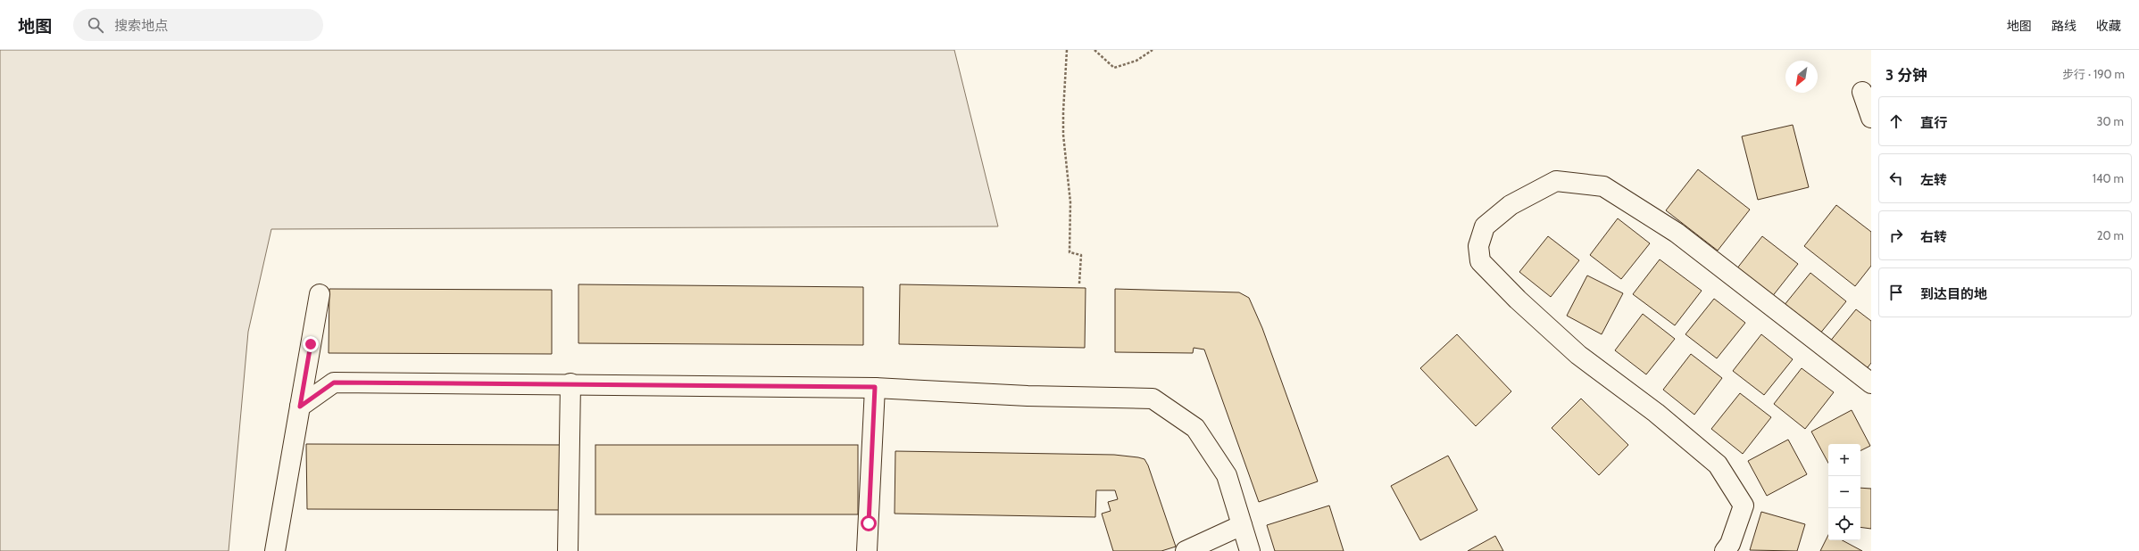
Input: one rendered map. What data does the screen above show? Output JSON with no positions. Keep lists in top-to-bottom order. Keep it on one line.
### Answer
{"north":"bottom left","page":{"header":"地图","search":"搜索地点","nav":["地图","路线","收藏"],"heading":["3 分钟","步行 · 190 m"],"list":[["直行","30 m"],["左转","140 m"],["右转","20 m"],"到达目的地"],"map_buttons":["+","−"]}}
